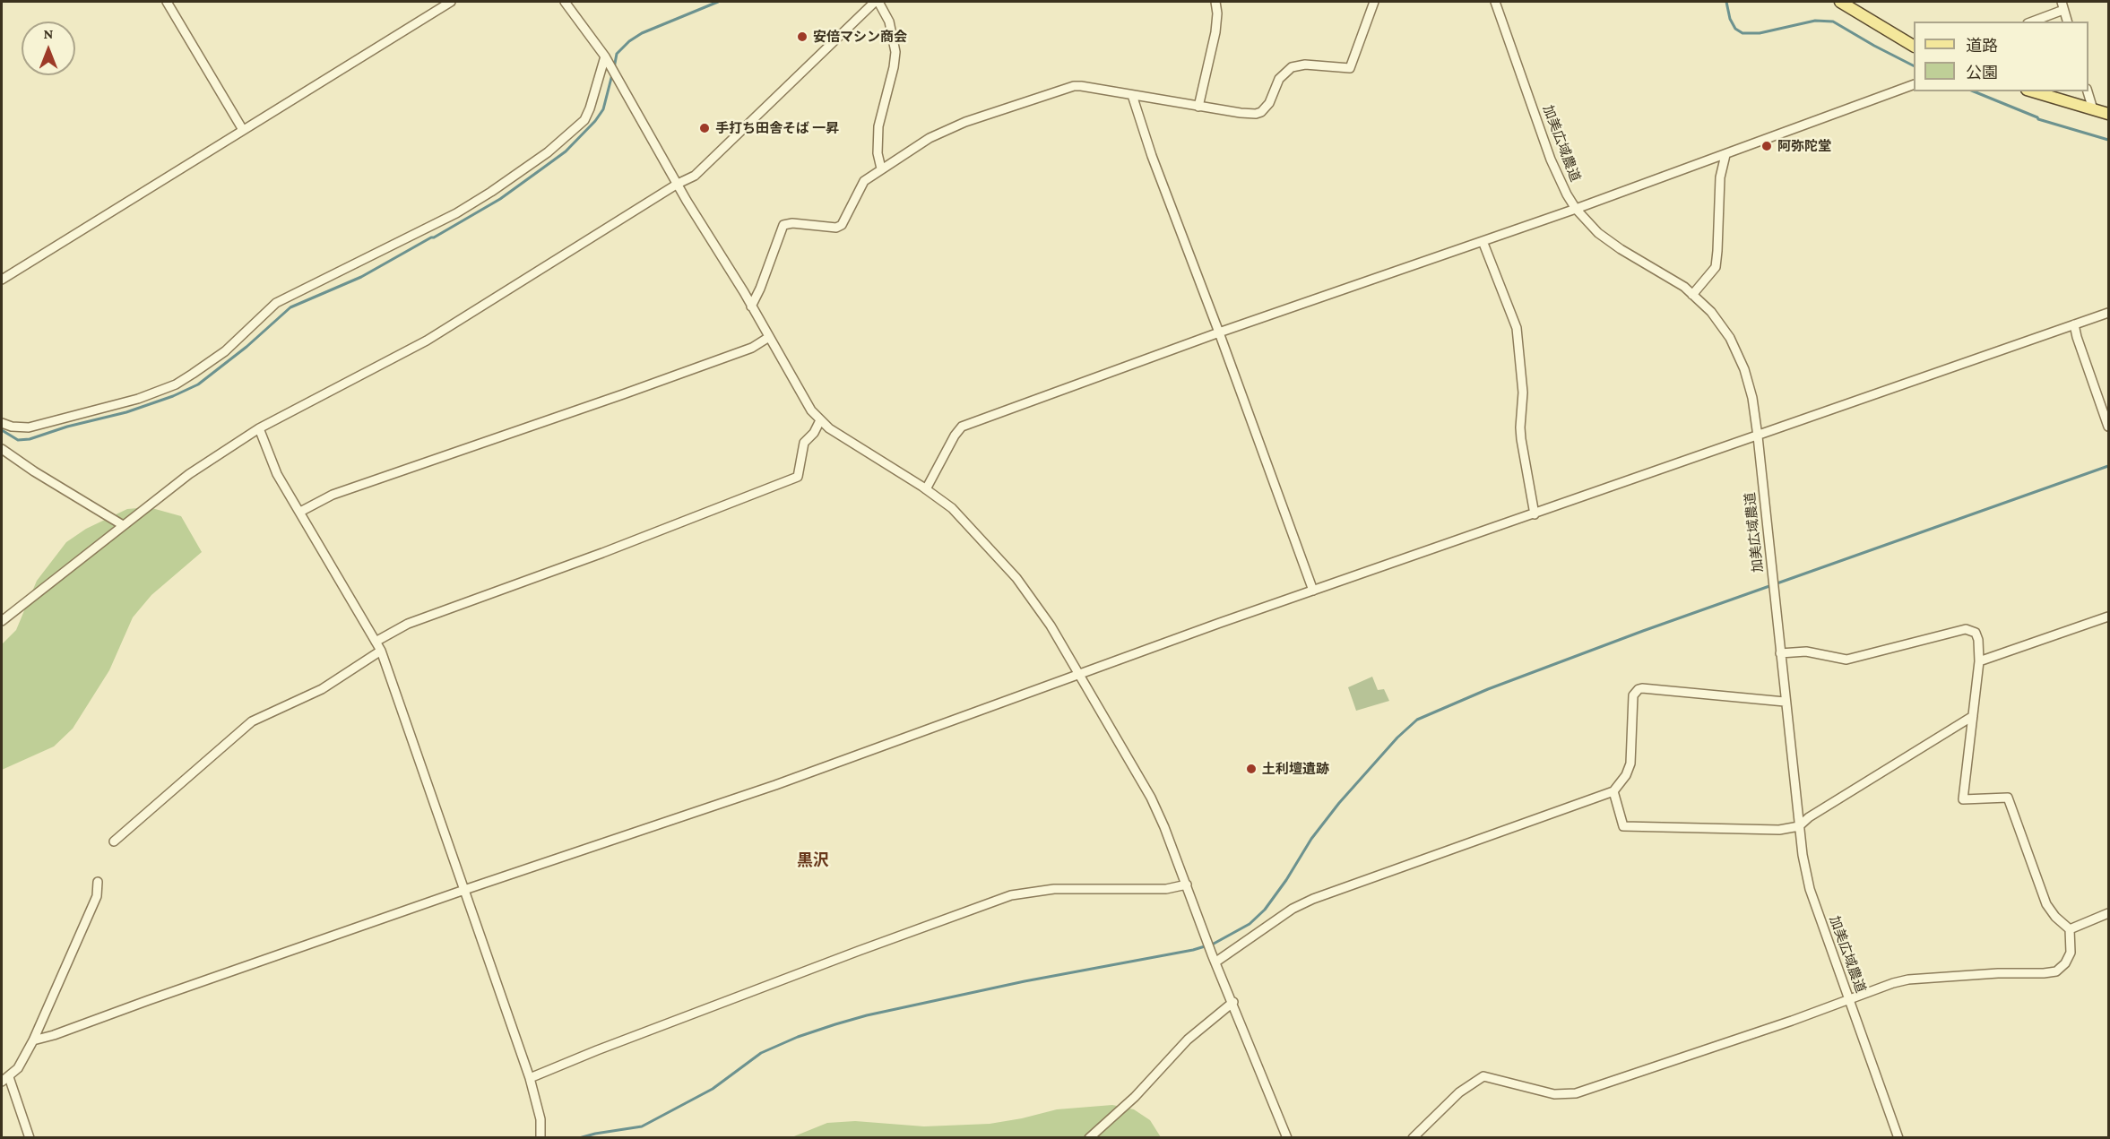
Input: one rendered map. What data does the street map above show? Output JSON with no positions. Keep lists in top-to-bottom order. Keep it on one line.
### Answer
{"streets":{"street":["加美広域農道"]},"districts":["黒沢"],"places":["安倍マシン商会","手打ち田舎そば 一昇","阿弥陀堂","土利壇遺跡"],"legend":["道路","公園"],"north":"top"}
